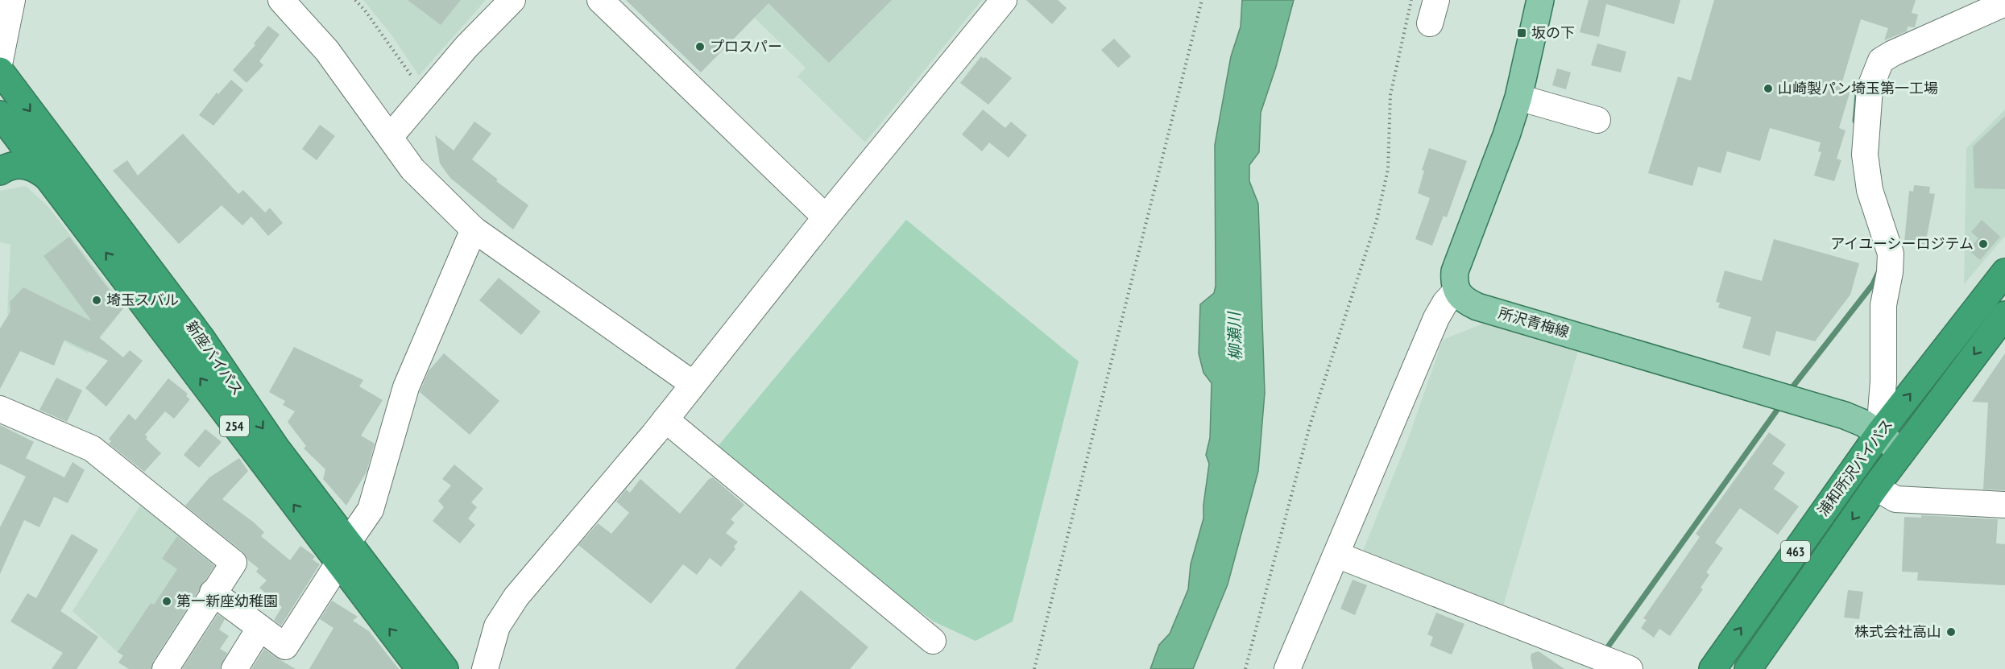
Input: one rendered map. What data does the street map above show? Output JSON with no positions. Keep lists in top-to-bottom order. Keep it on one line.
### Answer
{"streets":{"highway":["新座バイパス","254","浦和所沢バイパス","463"],"main road":["所沢青梅線"]},"crossings":[["所沢青梅線","浦和所沢バイパス"]],"water":["柳瀬川"],"places":{"transit":["坂の下"],"other":["プロスパー","山崎製パン埼玉第一工場","アイユーシーロジテム","埼玉スバル","第一新座幼稚園","株式会社高山"]}}
